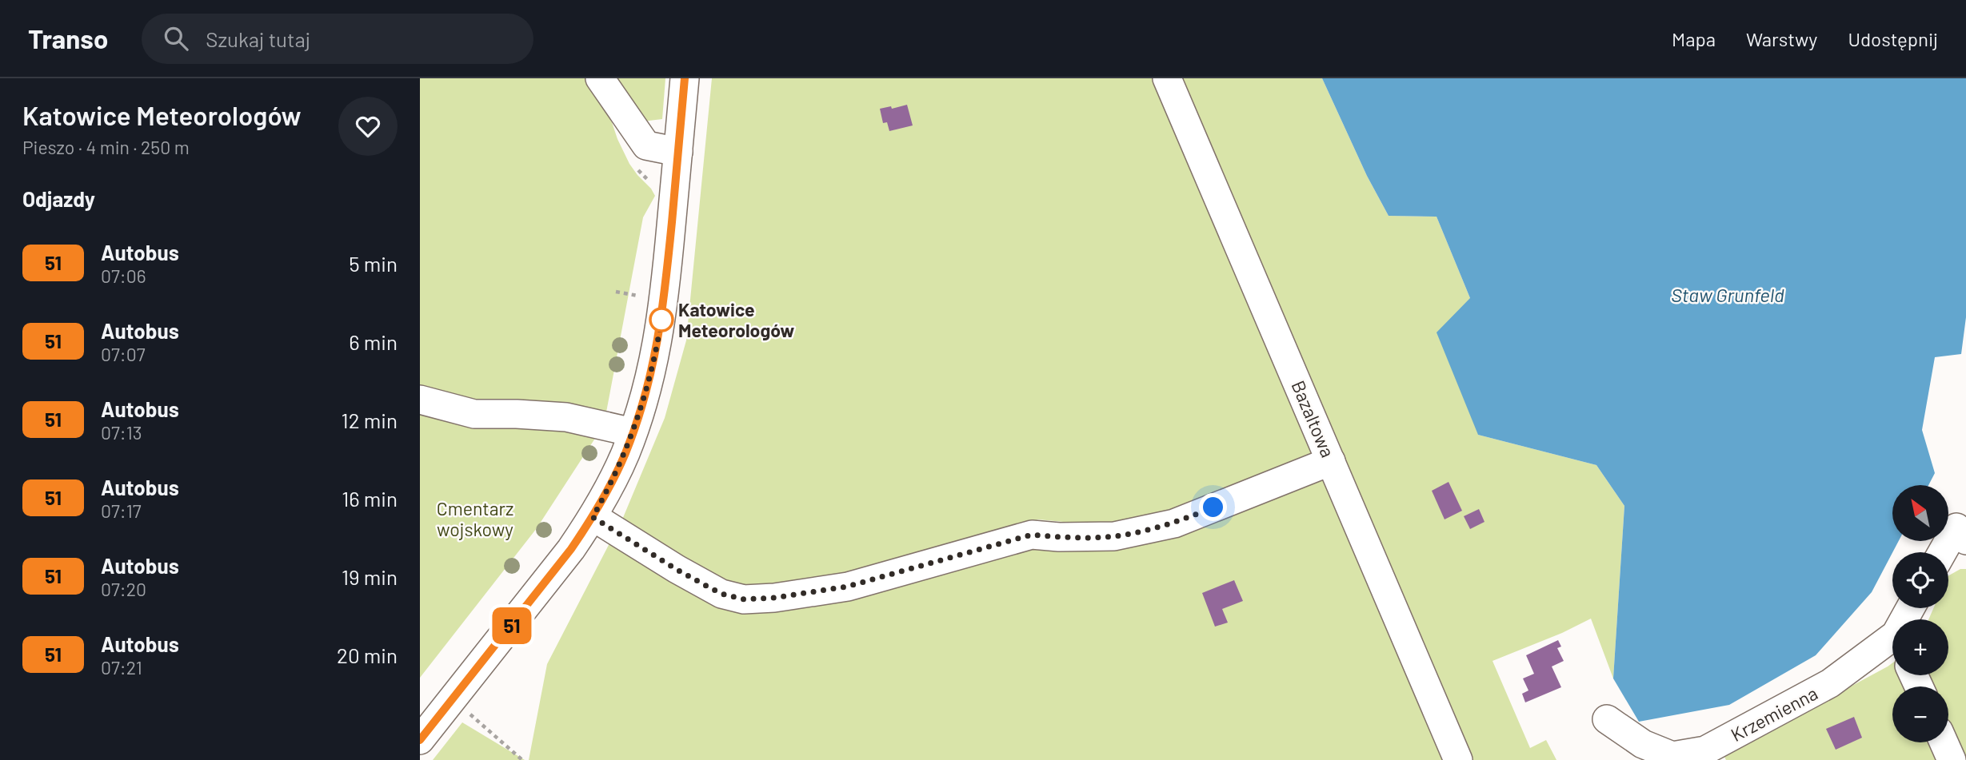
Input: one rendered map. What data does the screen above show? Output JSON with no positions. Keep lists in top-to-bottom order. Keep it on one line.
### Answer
{"streets":{"street":["Bazaltowa","Krzemienna"]},"water":["Staw Grunfeld"],"parks":["Cmentarz wojskowy"],"places":["Katowice Meteorologów"],"lines":["bus line 51"],"north":"top left","page":{"header":"Transo","search":"Szukaj tutaj","nav":["Mapa","Warstwy","Udostępnij"],"heading":[["Katowice Meteorologów","Pieszo · 4 min · 250 m"],"Odjazdy"],"on_map":"51","list":[{"mark":"51","name":"Autobus","note":"07:06","value":"5 min"},{"mark":"51","name":"Autobus","note":"07:07","value":"6 min"},{"mark":"51","name":"Autobus","note":"07:13","value":"12 min"},{"mark":"51","name":"Autobus","note":"07:17","value":"16 min"},{"mark":"51","name":"Autobus","note":"07:20","value":"19 min"},{"mark":"51","name":"Autobus","note":"07:21","value":"20 min"}],"map_buttons":["+","−"]}}
